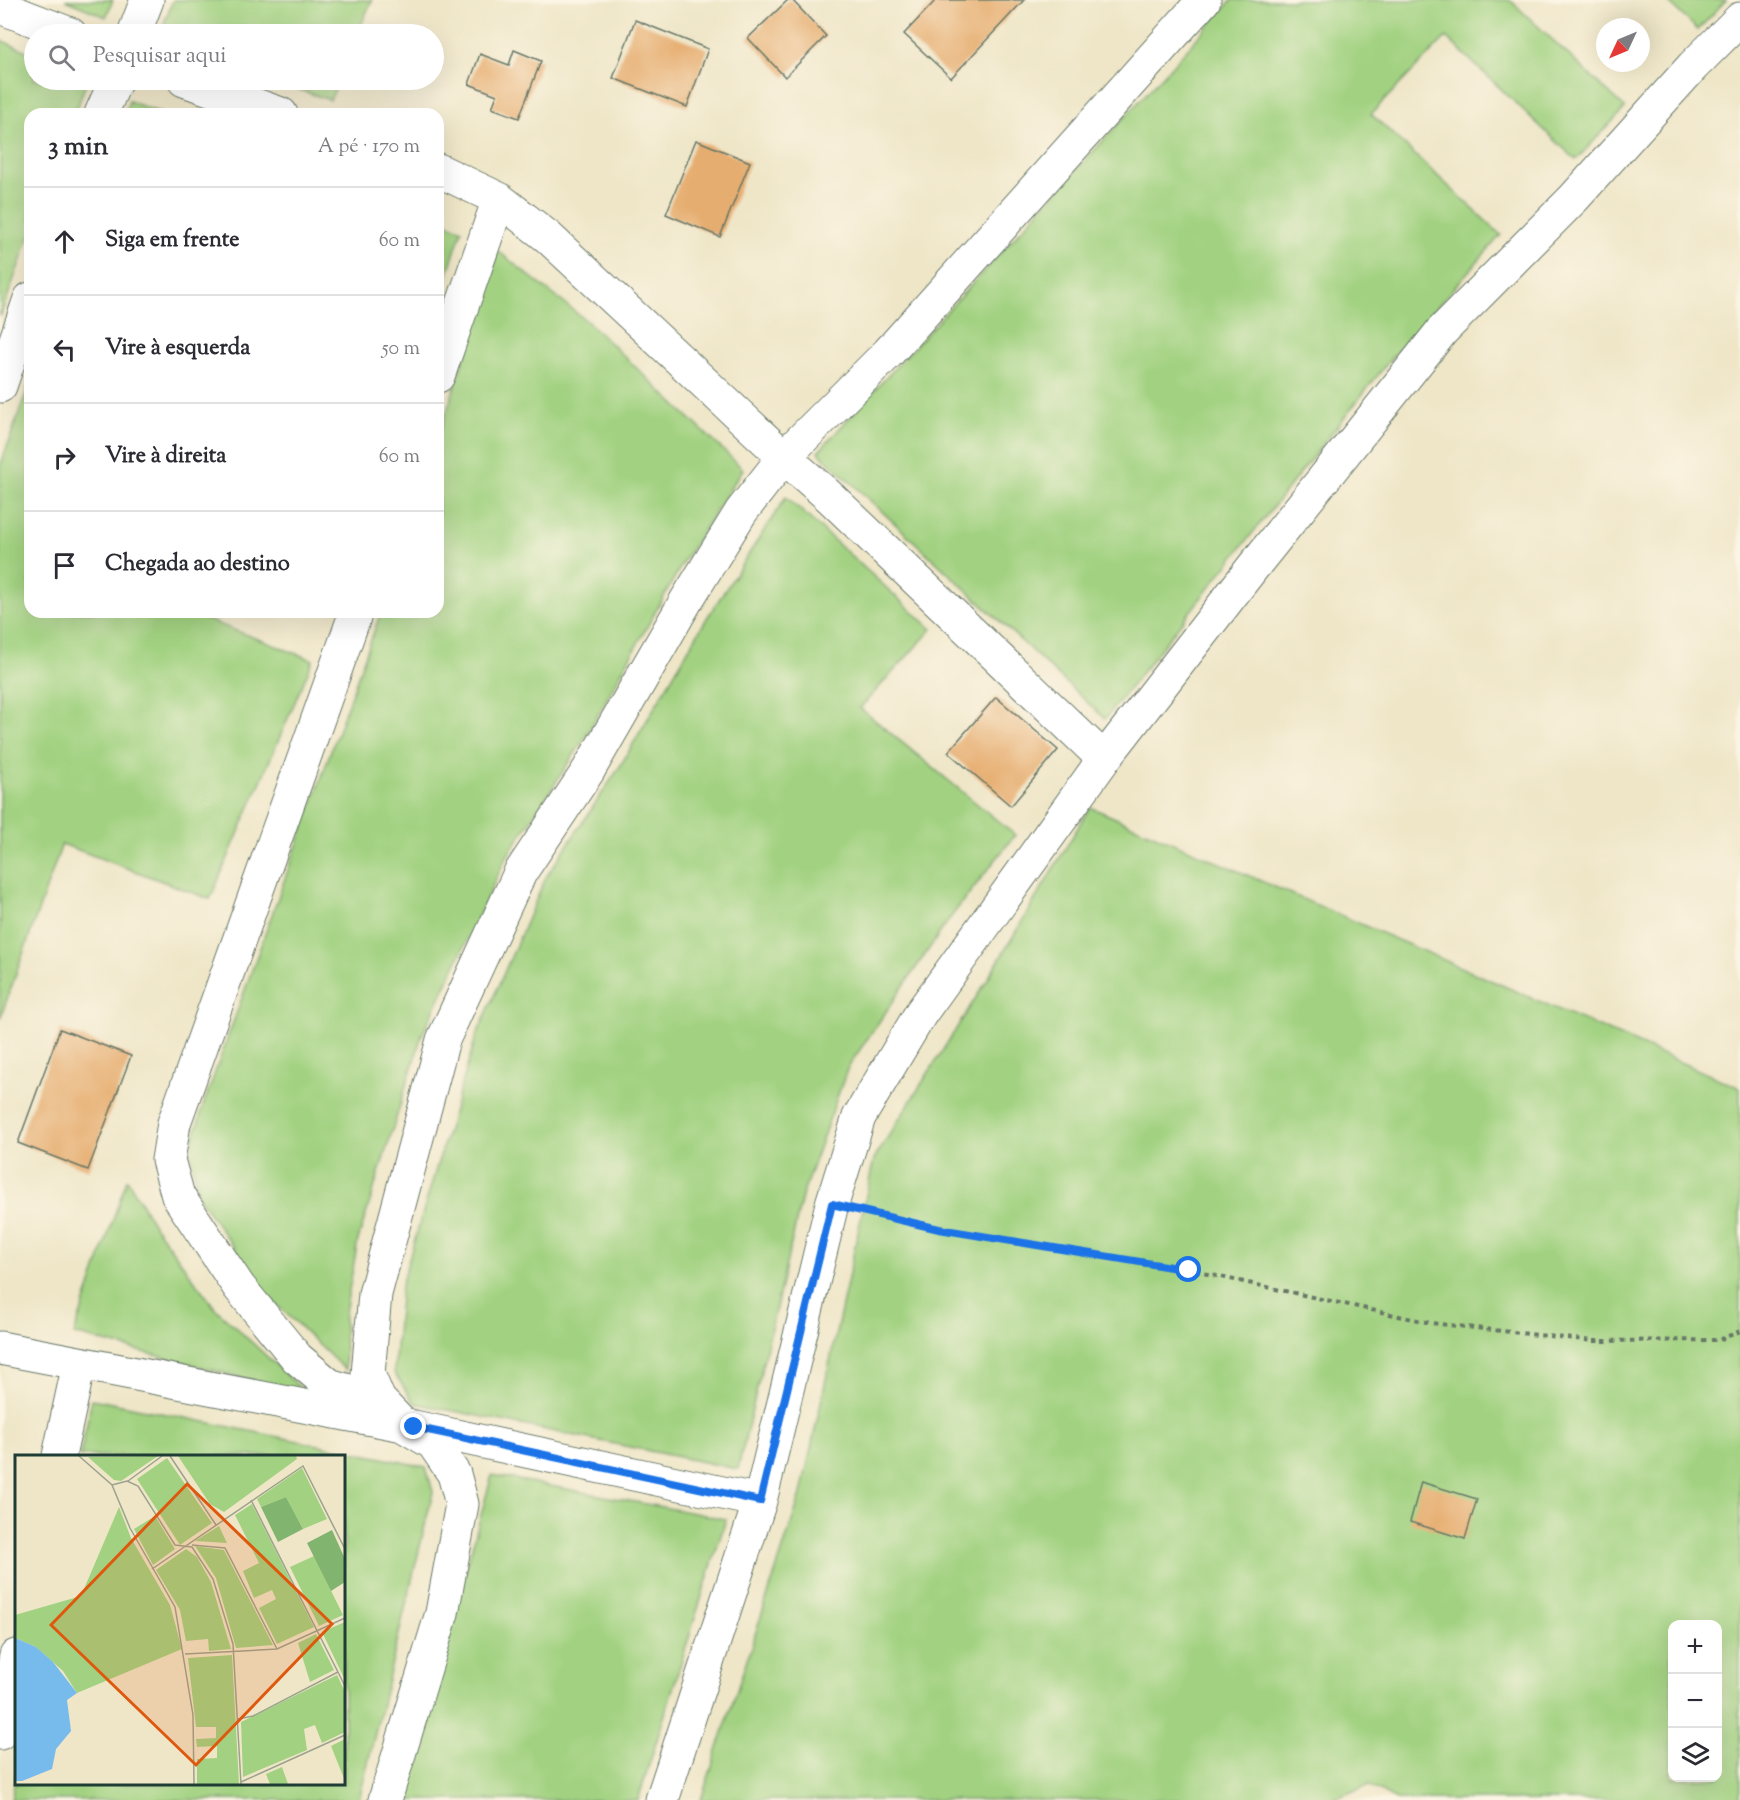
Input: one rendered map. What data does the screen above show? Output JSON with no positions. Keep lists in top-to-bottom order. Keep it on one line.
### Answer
{"north":"bottom left","page":{"search":"Pesquisar aqui","heading":["3 min","A pé · 170 m"],"list":[["Siga em frente","60 m"],["Vire à esquerda","50 m"],["Vire à direita","60 m"],"Chegada ao destino"],"map_buttons":["+","−"]}}
